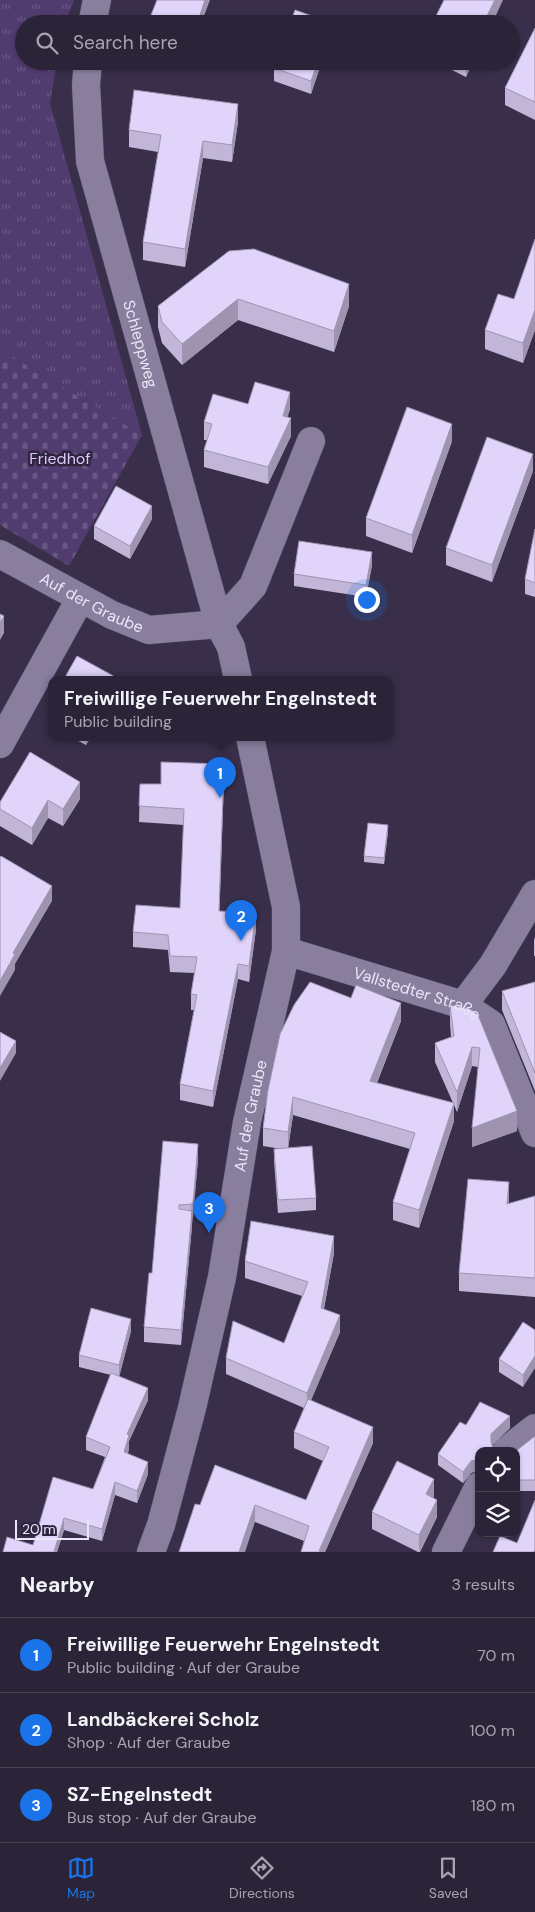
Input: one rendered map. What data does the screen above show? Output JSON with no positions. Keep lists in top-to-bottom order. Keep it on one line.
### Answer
{"streets":{"street":["Schleppweg","Auf der Graube","Vallstedter Straße"]},"crossings":[["Schleppweg","Auf der Graube"],["Auf der Graube","Vallstedter Straße"]],"parks":["Friedhof"],"scale_bar":"20 m","page":{"search":"Search here","popup":["Freiwillige Feuerwehr Engelnstedt","Public building"],"pins":["1","2","3"],"scale":"20 m","heading":["Nearby","3 results"],"list":[{"mark":"1","name":"Freiwillige Feuerwehr Engelnstedt","note":"Public building · Auf der Graube","value":"70 m"},{"mark":"2","name":"Landbäckerei Scholz","note":"Shop · Auf der Graube","value":"100 m"},{"mark":"3","name":"SZ-Engelnstedt","note":"Bus stop · Auf der Graube","value":"180 m"}],"nav":["Map","Directions","Saved"]}}
